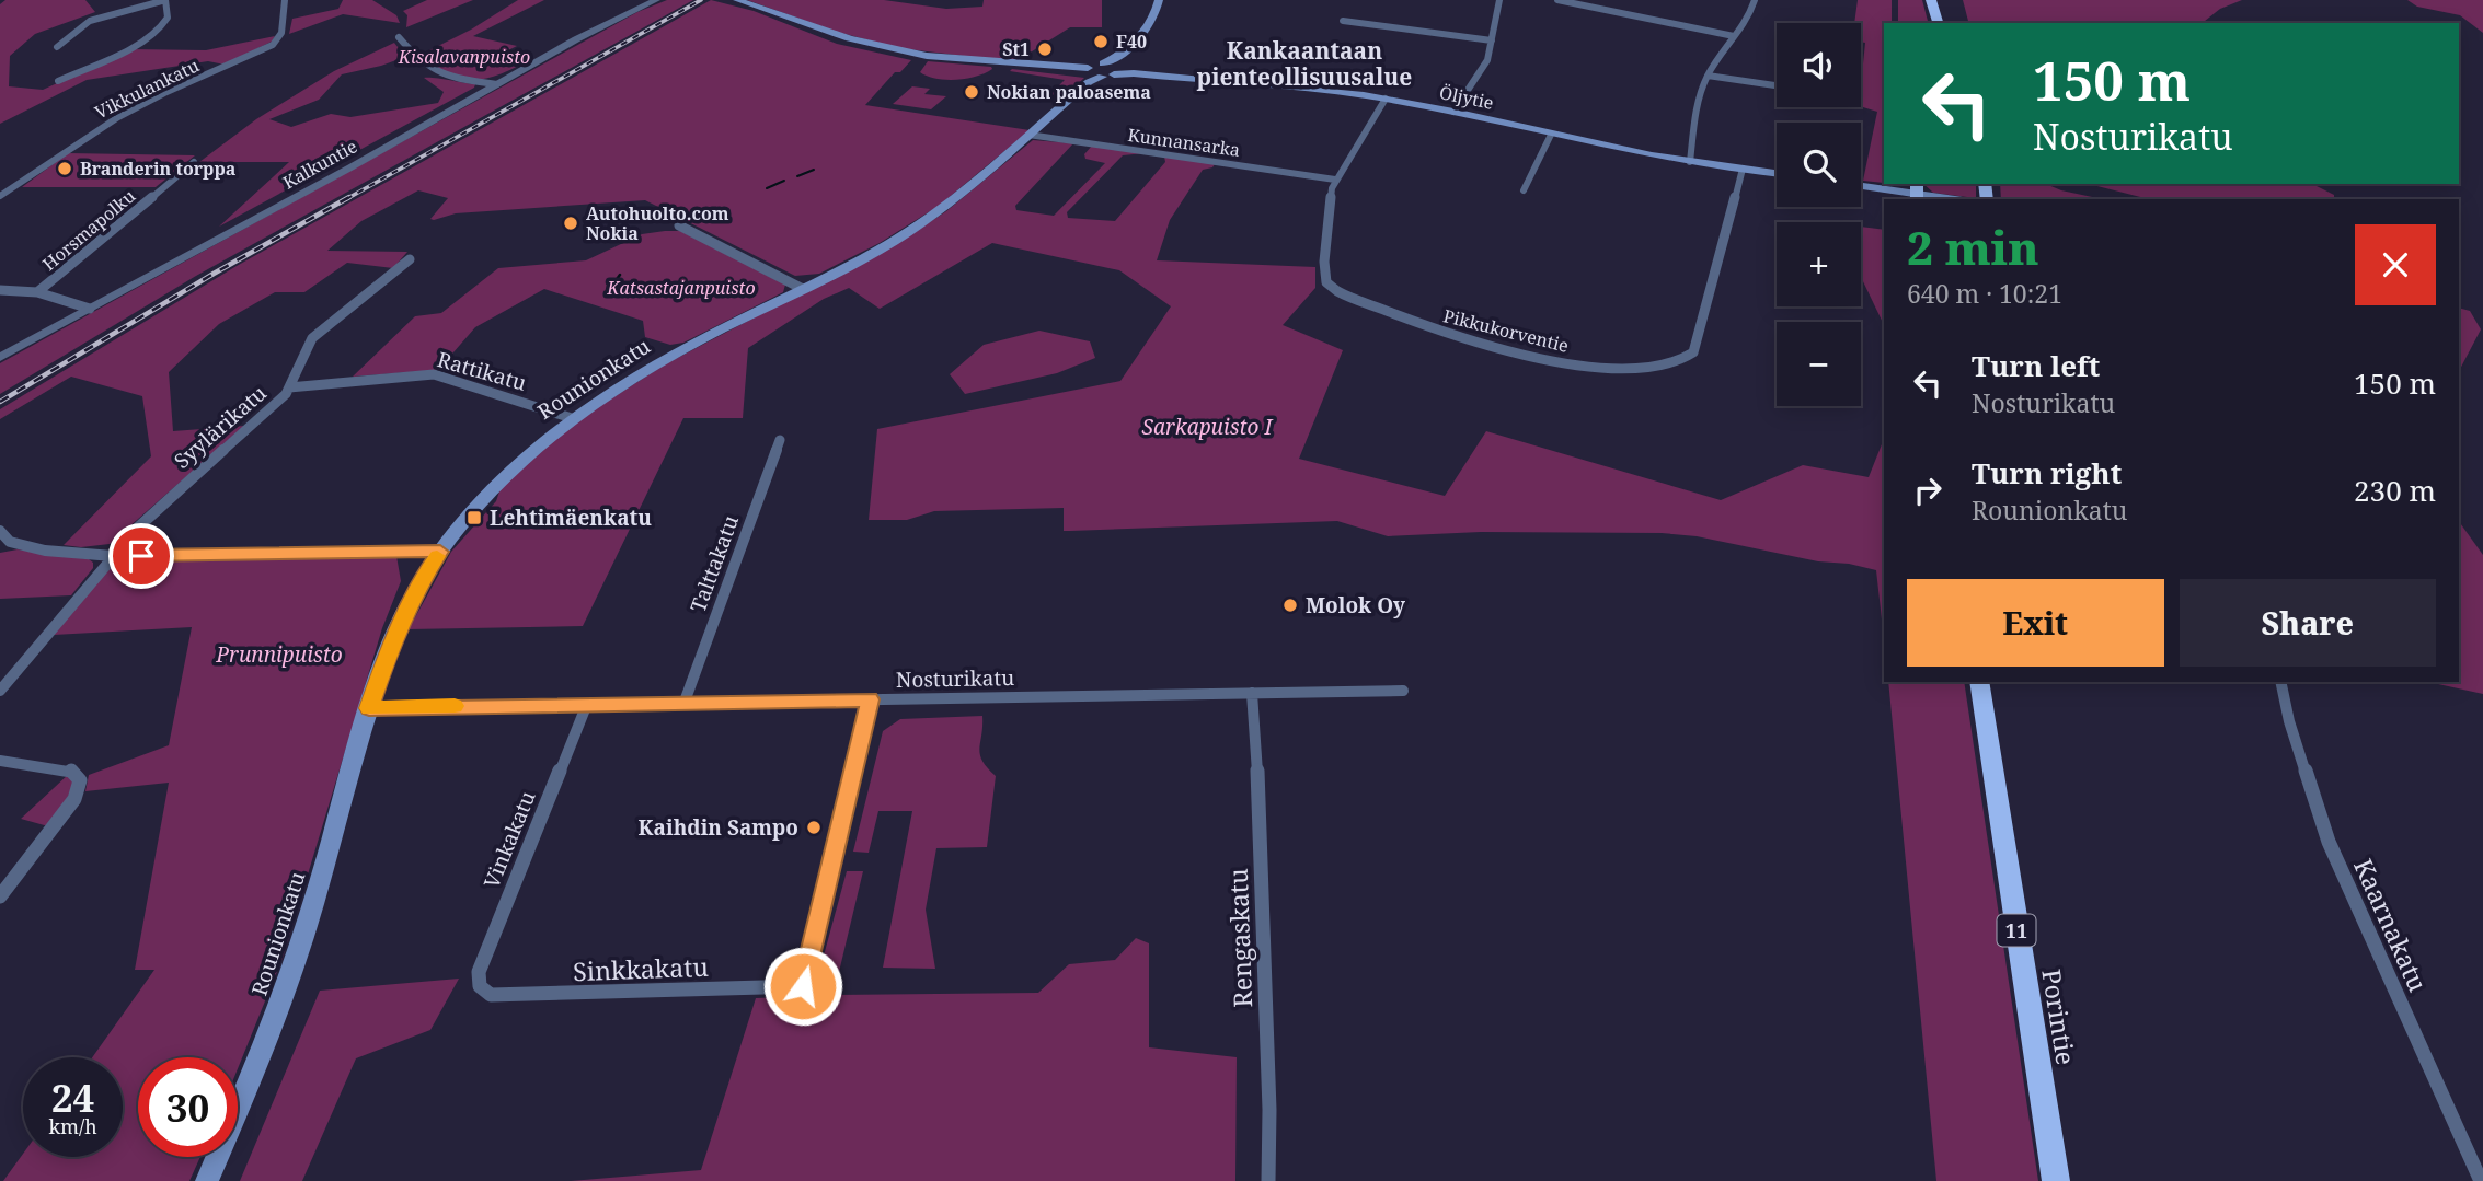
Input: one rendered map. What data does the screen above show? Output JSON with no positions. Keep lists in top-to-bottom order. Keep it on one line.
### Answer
{"streets":{"highway":["11","Porintie"],"main road":["Öljytie","Rounionkatu"],"street":["Vikkulankatu","Kunnansarka","Kalkuntie","Horsmapolku","Pikkukorventie","Rattikatu","Syylärikatu","Talttakatu","Nosturikatu","Vinkakatu","Kaarnakatu","Rengaskatu","Sinkkakatu"]},"crossings":[["Öljytie","Pikkukorventie"],["Kunnansarka","Pikkukorventie"],["Kunnansarka","Rounionkatu"],["Rattikatu","Rounionkatu"],["Rattikatu","Syylärikatu"],["Rounionkatu","Nosturikatu"],["Talttakatu","Nosturikatu"],["Nosturikatu","Vinkakatu"],["Nosturikatu","Rengaskatu"],["Nosturikatu","Sinkkakatu"],["Vinkakatu","Sinkkakatu"]],"districts":["Kankaantaan pienteollisuusalue"],"parks":["Kisalavanpuisto","Katsastajanpuisto","Sarkapuisto I","Prunnipuisto"],"places":{"other":["F40","St1","Nokian paloasema","Branderin torppa","Autohuolto.com Nokia","Molok Oy","Kaihdin Sampo"],"transit":["Lehtimäenkatu"]},"page":{"map_buttons":["+","−"],"turn":["150 m","Nosturikatu"],"heading":["2 min","640 m · 10:21"],"list":[{"name":"Turn left","note":"Nosturikatu","value":"150 m"},{"name":"Turn right","note":"Rounionkatu","value":"230 m"}],"buttons":["Exit","Share"],"speed":"24 km/h","limit":"30"}}
